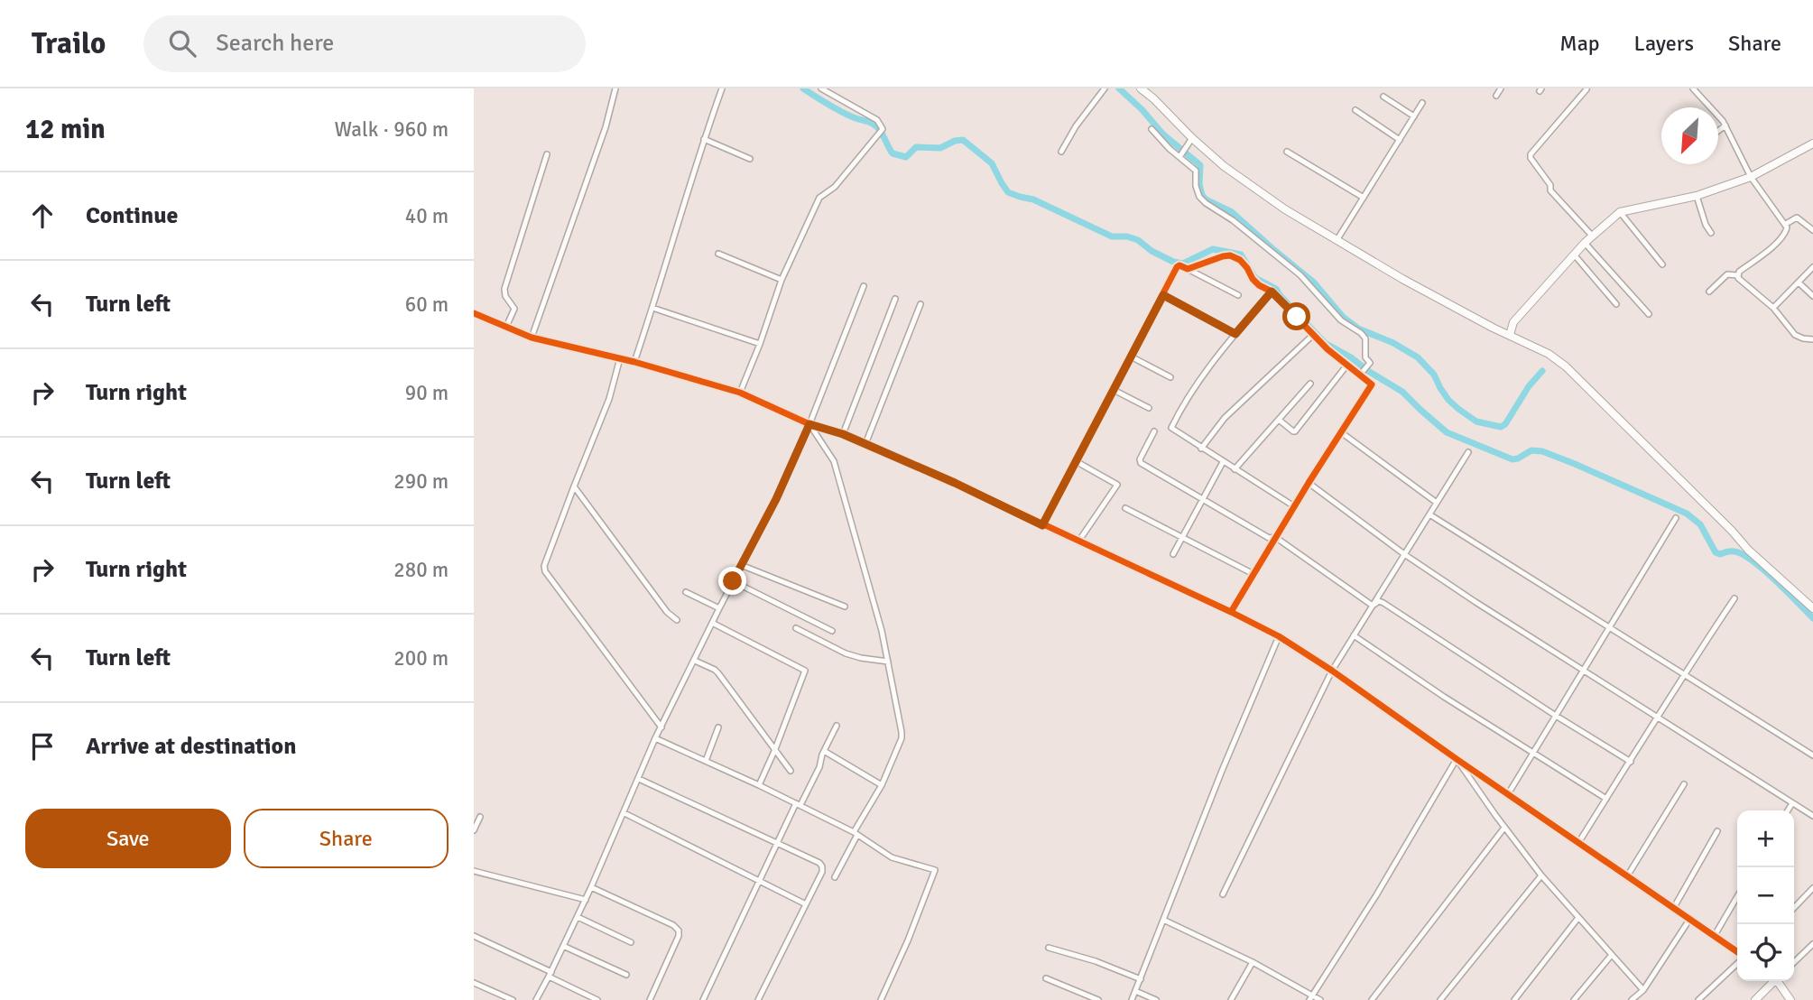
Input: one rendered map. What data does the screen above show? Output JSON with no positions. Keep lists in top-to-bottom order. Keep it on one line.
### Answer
{"north":"bottom left","page":{"header":"Trailo","search":"Search here","nav":["Map","Layers","Share"],"heading":["12 min","Walk · 960 m"],"list":[["Continue","40 m"],["Turn left","60 m"],["Turn right","90 m"],["Turn left","290 m"],["Turn right","280 m"],["Turn left","200 m"],"Arrive at destination"],"buttons":["Save","Share"],"map_buttons":["+","−"]}}
